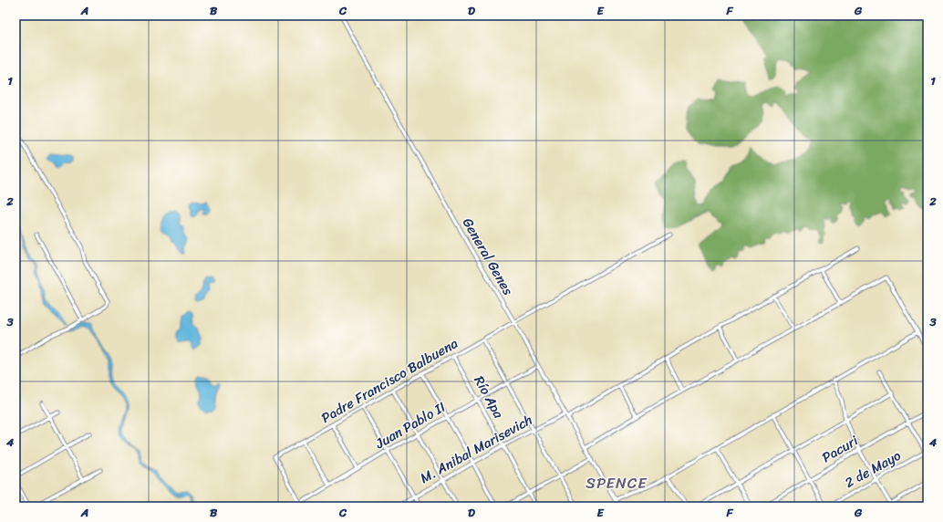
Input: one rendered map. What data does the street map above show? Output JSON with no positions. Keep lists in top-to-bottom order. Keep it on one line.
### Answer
{"streets":{"street":["General Genes","Padre Francisco Balbuena","Río Apa","Juan Pablo II","M. Anibal Marisevich","Pacuri","2 de Mayo"]},"crossings":[["General Genes","Padre Francisco Balbuena"],["General Genes","Juan Pablo II"],["General Genes","M. Anibal Marisevich"],["Padre Francisco Balbuena","Río Apa"],["Padre Francisco Balbuena","Juan Pablo II"],["Río Apa","Juan Pablo II"],["Río Apa","M. Anibal Marisevich"]],"districts":["SPENCE"],"grid":{"columns":["A","B","C","D","E","F","G"],"rows":["1","2","3","4"]}}
